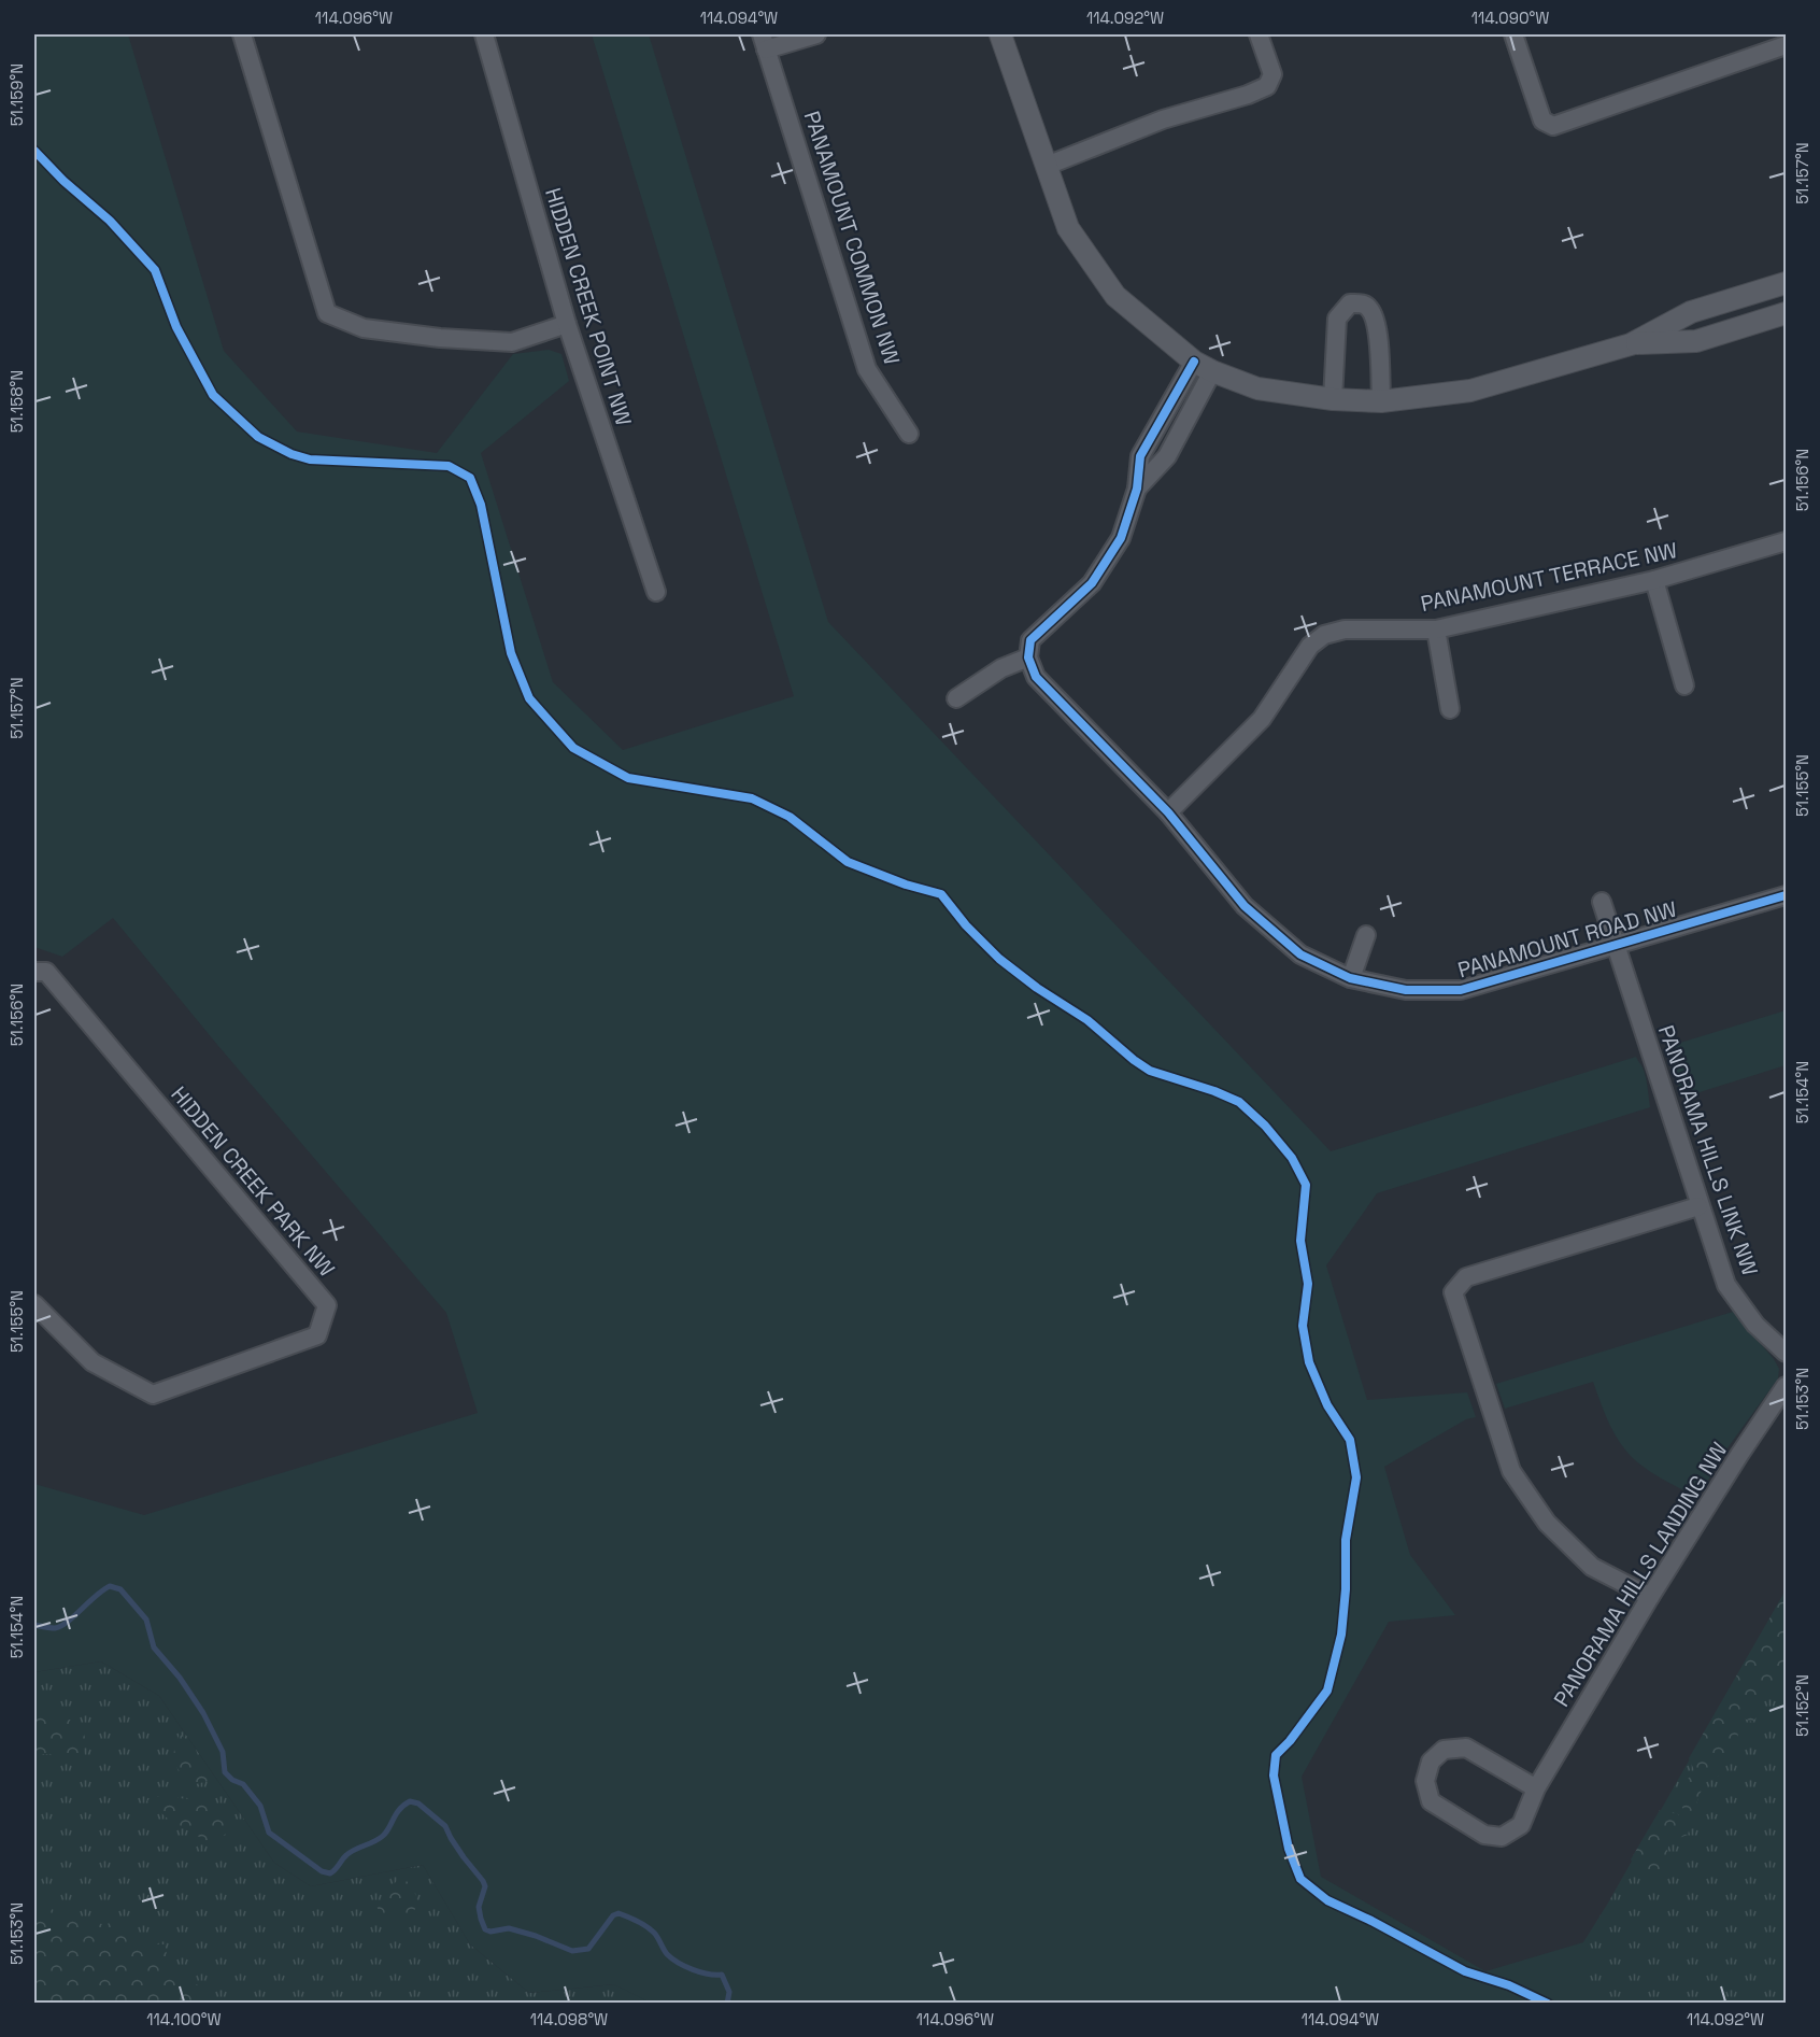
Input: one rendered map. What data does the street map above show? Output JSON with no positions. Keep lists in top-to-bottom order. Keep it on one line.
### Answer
{"streets":{"street":["PANAMOUNT COMMON NW","HIDDEN CREEK POINT NW","PANAMOUNT TERRACE NW","PANAMOUNT ROAD NW","PANORAMA HILLS LINK NW","HIDDEN CREEK PARK NW","PANORAMA HILLS LANDING NW"]},"crossings":[["PANAMOUNT TERRACE NW","PANAMOUNT ROAD NW"],["PANAMOUNT ROAD NW","PANORAMA HILLS LINK NW"]],"coordinates":["114.096°W","114.094°W","114.092°W","114.090°W","51.159°N","51.157°N","51.158°N","51.156°N","51.155°N","51.154°N","51.153°N","51.152°N","114.100°W","114.098°W"]}
